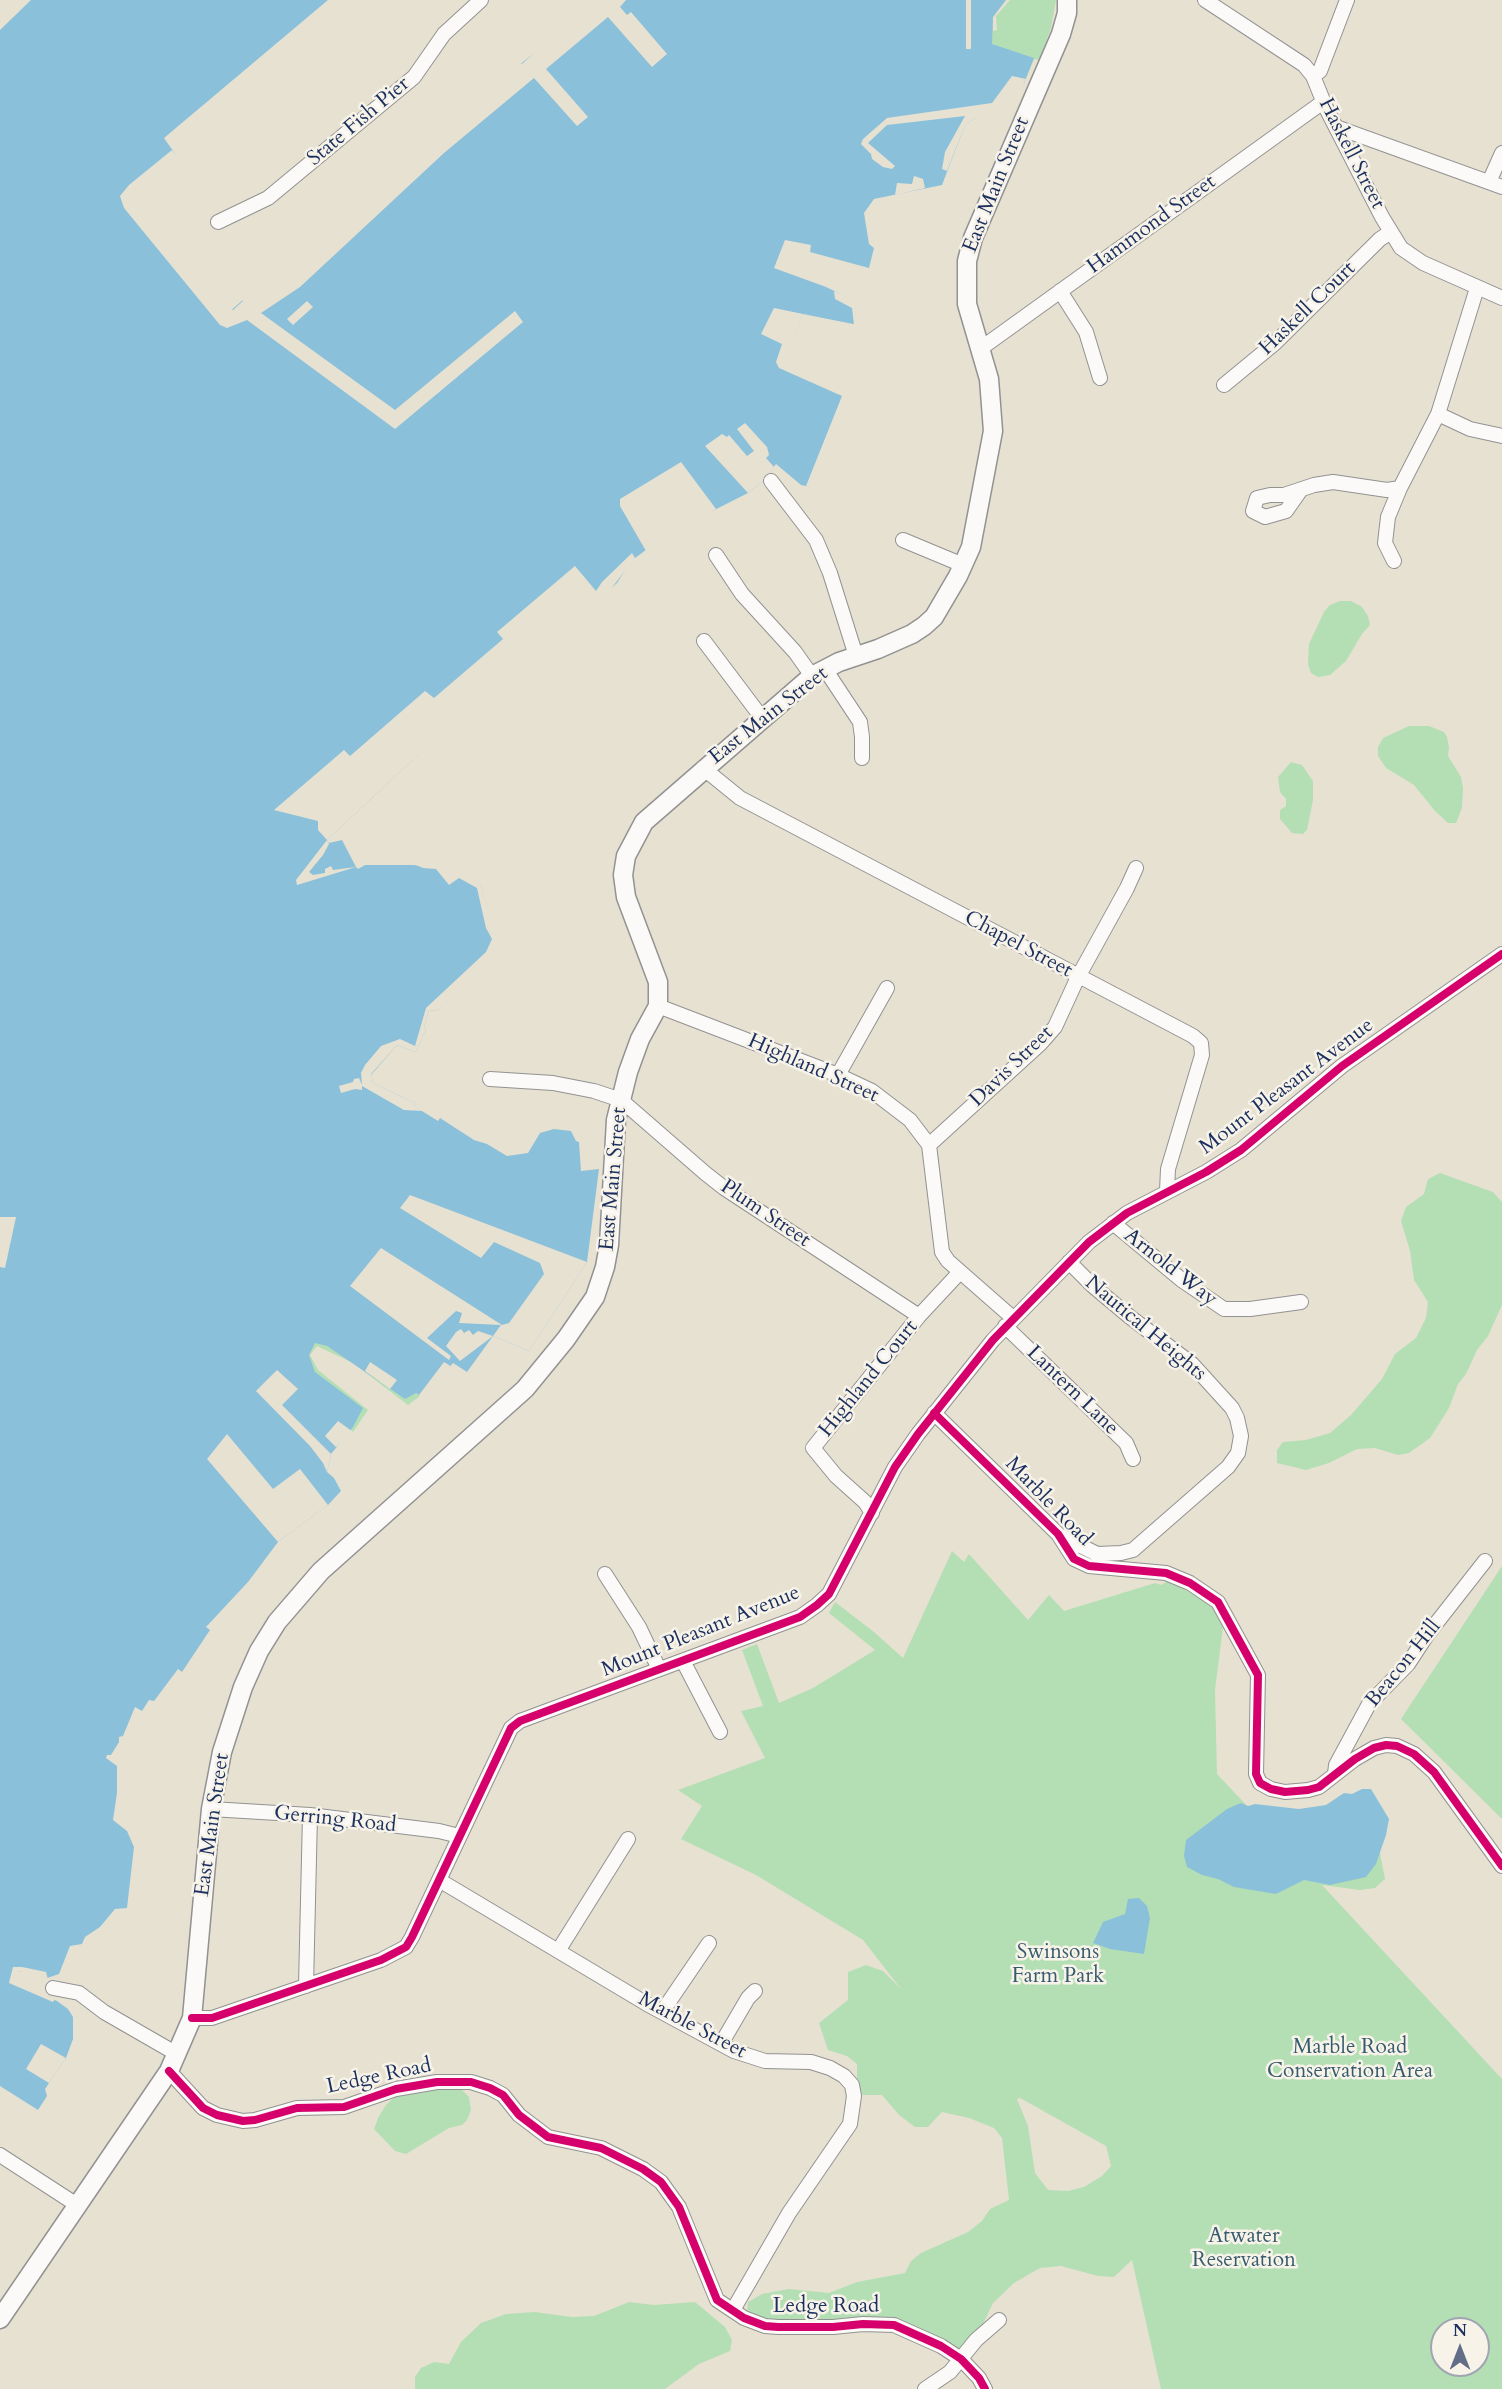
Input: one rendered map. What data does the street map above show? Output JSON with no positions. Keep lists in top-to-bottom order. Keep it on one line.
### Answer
{"streets":{"main road":["East Main Street"],"street":["State Fish Pier","Haskell Street","Hammond Street","Haskell Court","Chapel Street","Davis Street","Highland Street","Mount Pleasant Avenue","Plum Street","Arnold Way","Nautical Heights","Highland Court","Lantern Lane","Marble Road","Beacon Hill","Gerring Road","Marble Street","Ledge Road"]},"crossings":[["Haskell Street","Hammond Street"],["Haskell Street","Haskell Court"],["East Main Street","Hammond Street"],["East Main Street","Chapel Street"],["East Main Street","Highland Street"],["East Main Street","Mount Pleasant Avenue"],["East Main Street","Plum Street"],["East Main Street","Gerring Road"],["East Main Street","Ledge Road"],["Chapel Street","Davis Street"],["Chapel Street","Mount Pleasant Avenue"],["Davis Street","Highland Street"],["Mount Pleasant Avenue","Arnold Way"],["Mount Pleasant Avenue","Nautical Heights"],["Mount Pleasant Avenue","Highland Court"],["Mount Pleasant Avenue","Lantern Lane"],["Mount Pleasant Avenue","Marble Road"],["Mount Pleasant Avenue","Gerring Road"],["Mount Pleasant Avenue","Marble Street"],["Plum Street","Highland Court"],["Nautical Heights","Marble Road"],["Marble Road","Beacon Hill"],["Marble Street","Ledge Road"]],"parks":["Swinsons Farm Park","Marble Road Conservation Area","Atwater Reservation"],"north":"top"}
